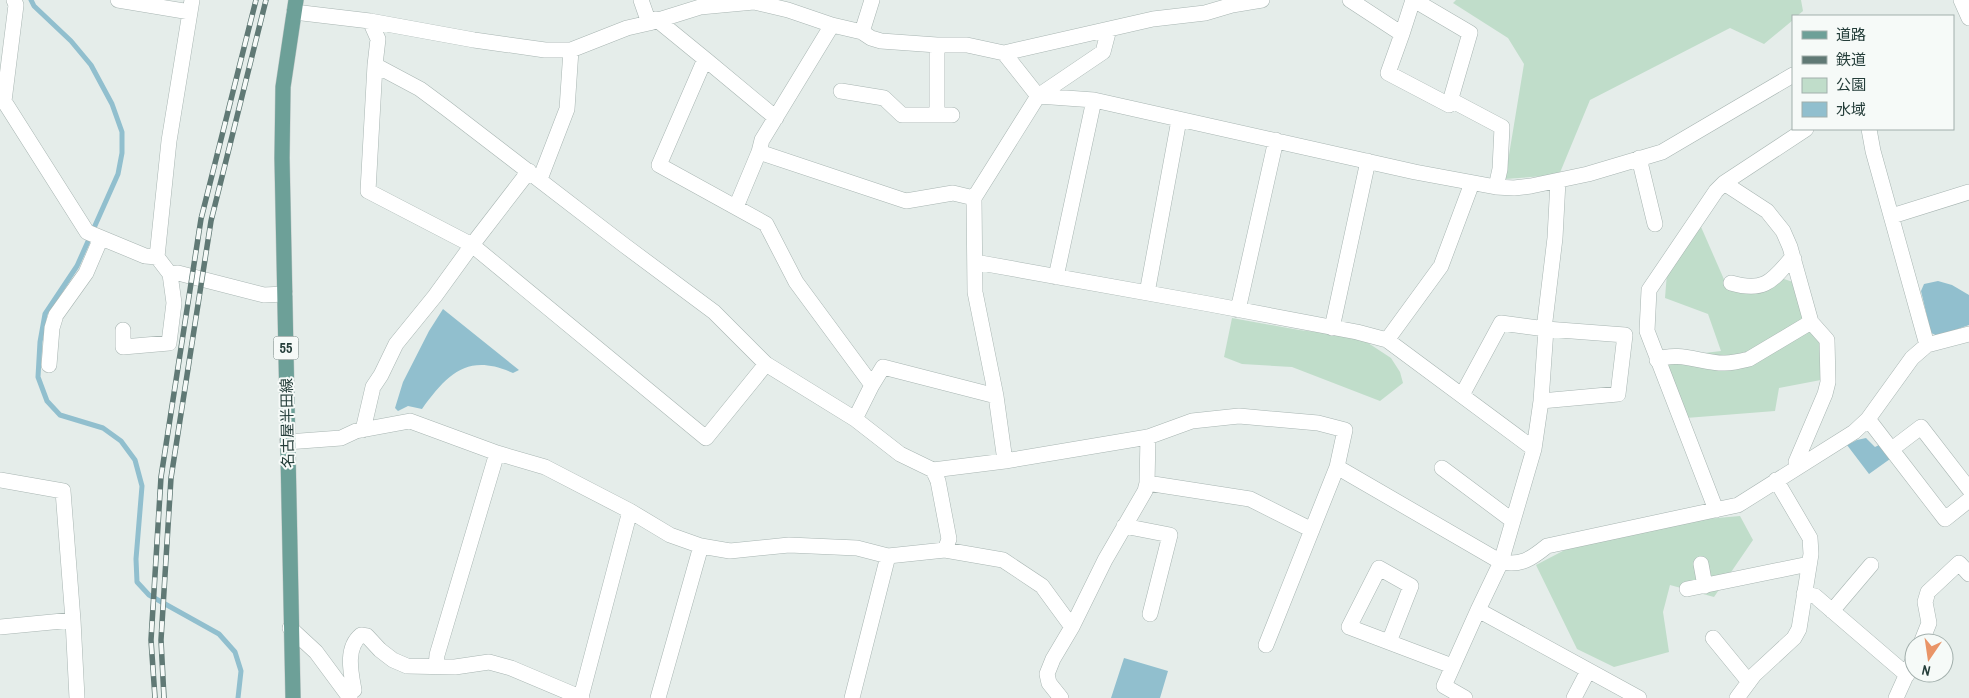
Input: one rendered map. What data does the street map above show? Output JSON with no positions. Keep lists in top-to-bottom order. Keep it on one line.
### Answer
{"streets":{"main road":["55","名古屋半田線"]},"legend":["道路","鉄道","公園","水域"],"north":"bottom"}
